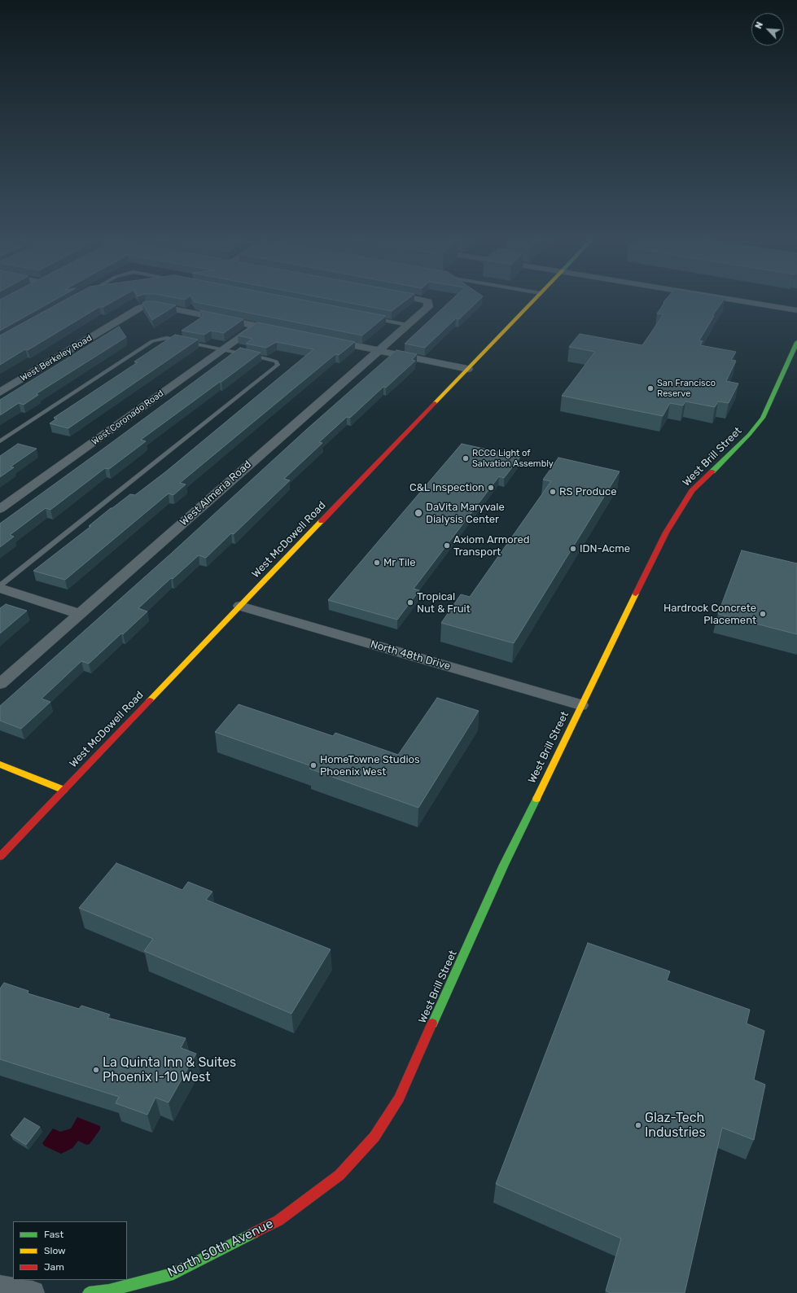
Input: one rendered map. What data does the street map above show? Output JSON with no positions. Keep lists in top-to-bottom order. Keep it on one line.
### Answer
{"streets":{"street":["West Berkeley Road","West Coronado Road","West Brill Street","West Almeria Road","West McDowell Road","North 48th Drive","North 50th Avenue"]},"crossings":[["West Berkeley Road","West Coronado Road"],["West Brill Street","North 48th Drive"],["West Brill Street","North 50th Avenue"],["West McDowell Road","North 48th Drive"]],"places":["San Francisco Reserve","RCCG Light of Salvation Assembly","C&L Inspection","RS Produce","DaVita Maryvale Dialysis Center","Axiom Armored Transport","IDN-Acme","Mr Tile","Tropical Nut & Fruit","Hardrock Concrete Placement","HomeTowne Studios Phoenix West","La Quinta Inn & Suites Phoenix I-10 West","Glaz-Tech Industries"],"legend":["Fast","Slow","Jam"],"north":"top left"}
